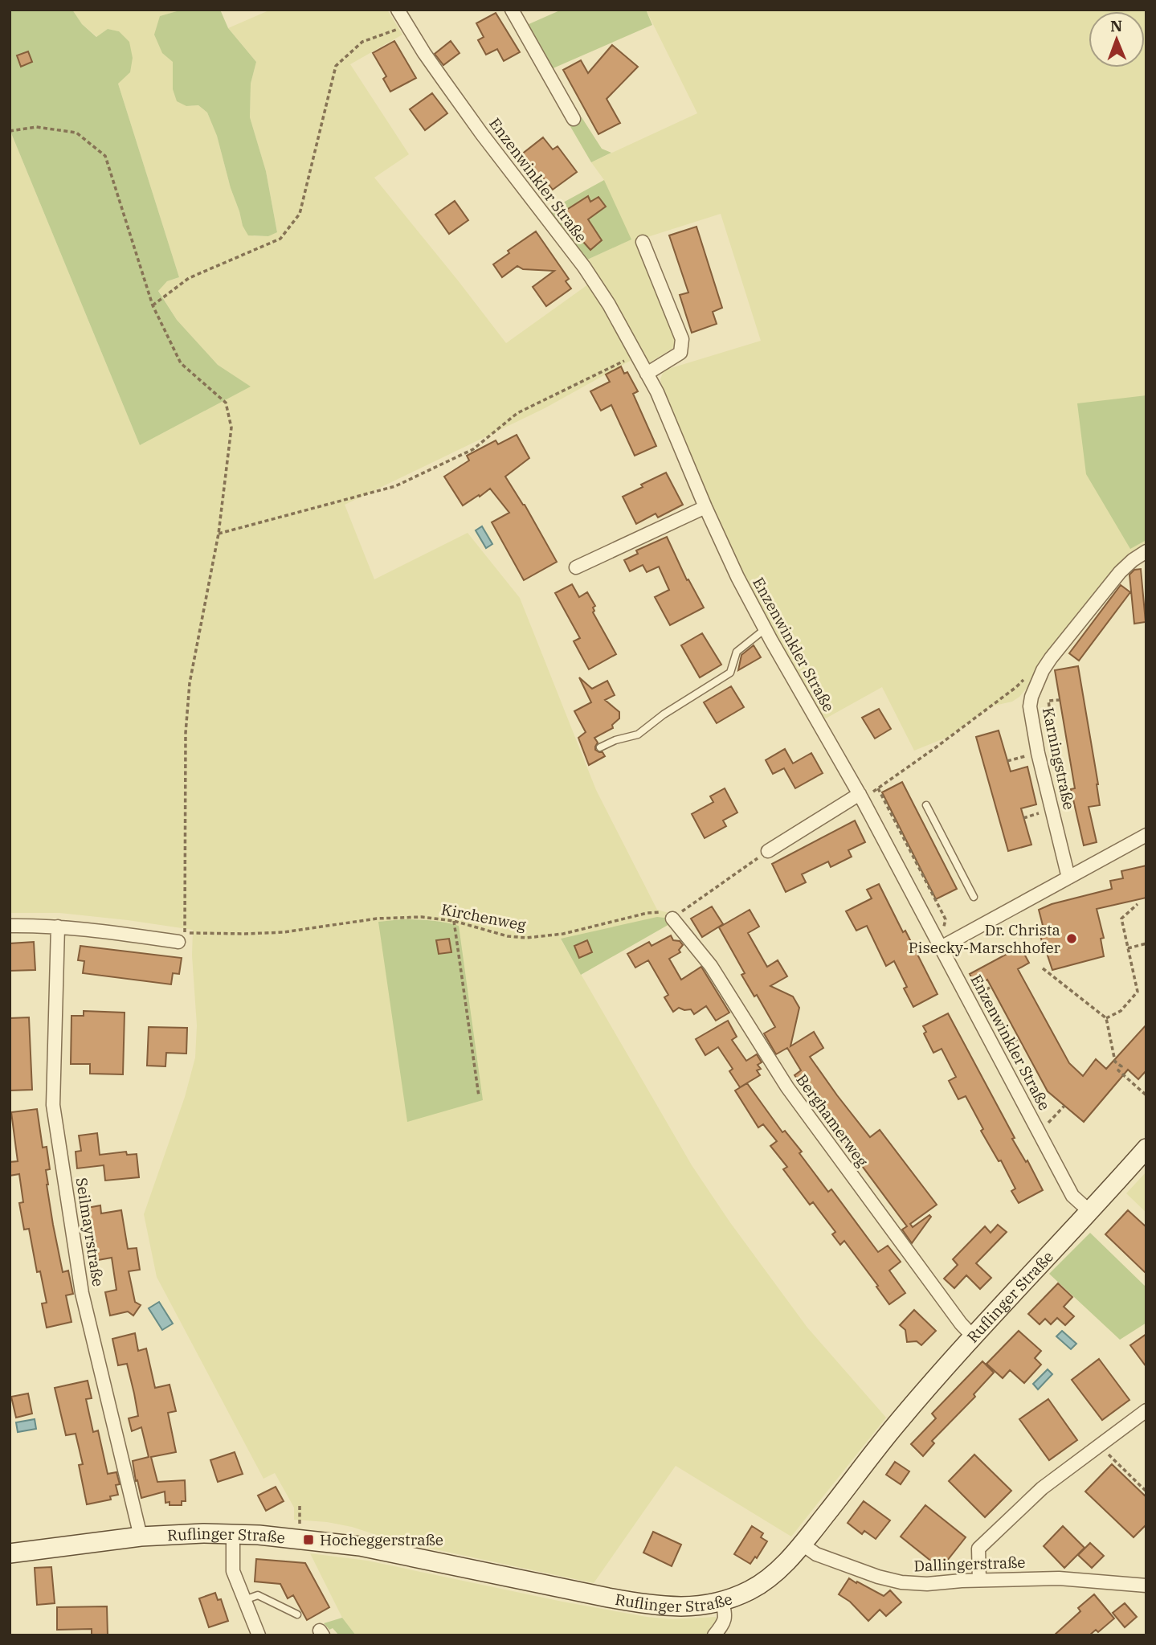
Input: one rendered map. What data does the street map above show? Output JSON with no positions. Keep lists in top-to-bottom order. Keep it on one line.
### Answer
{"streets":{"street":["Enzenwinkler Straße","Karningstraße","Berghamerweg","Seilmayrstraße","Ruflinger Straße","Dallingerstraße"],"path":["Kirchenweg"]},"crossings":[["Enzenwinkler Straße","Ruflinger Straße"],["Kirchenweg","Berghamerweg"],["Berghamerweg","Ruflinger Straße"],["Seilmayrstraße","Ruflinger Straße"],["Ruflinger Straße","Dallingerstraße"]],"places":{"other":["Dr. Christa Pisecky-Marschhofer"],"transit":["Hocheggerstraße"]},"north":"top"}
